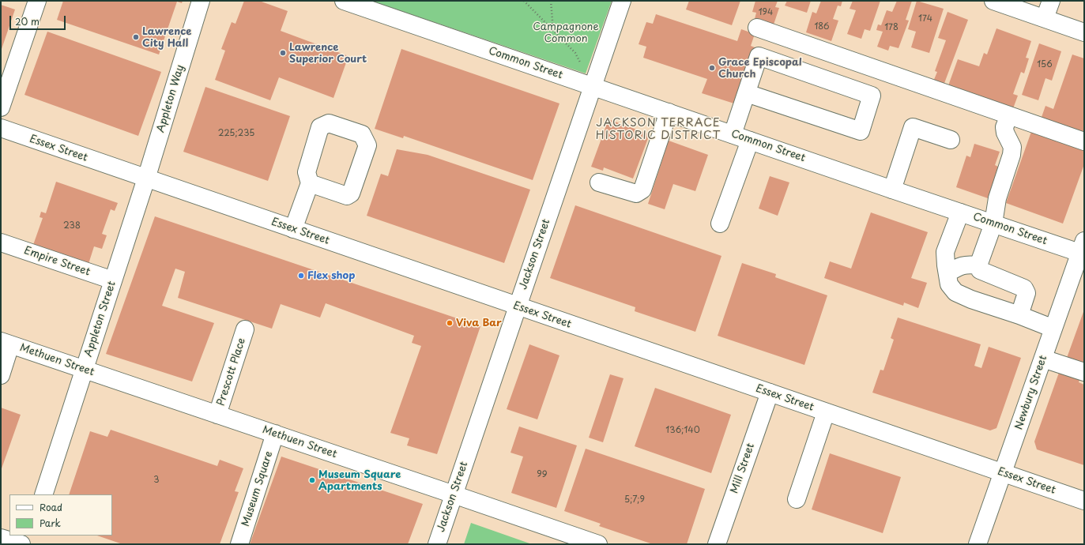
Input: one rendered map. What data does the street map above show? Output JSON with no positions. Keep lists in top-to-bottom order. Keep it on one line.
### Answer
{"streets":{"main road":["Common Street","Appleton Way","Essex Street","Jackson Street","Empire Street","Appleton Street","Methuen Street","Prescott Place","Newbury Street","Mill Street","Museum Square"]},"crossings":[["Common Street","Jackson Street"],["Common Street","Newbury Street"],["Appleton Way","Essex Street"],["Appleton Way","Appleton Street"],["Essex Street","Jackson Street"],["Essex Street","Appleton Street"],["Essex Street","Newbury Street"],["Essex Street","Mill Street"],["Jackson Street","Methuen Street"],["Empire Street","Appleton Street"],["Appleton Street","Methuen Street"],["Methuen Street","Prescott Place"],["Methuen Street","Museum Square"]],"districts":["JACKSON TERRACE HISTORIC DISTRICT"],"parks":["Campagnone Common"],"places":["Lawrence City Hall","Lawrence Superior Court","Grace Episcopal Church","Flex shop","Viva Bar","Museum Square Apartments"],"house_numbers":["194","174","186","178","156","225;235","238","136;140","99","3","5;7;9"],"legend":["Road","Park"],"scale_bar":"20 m"}
